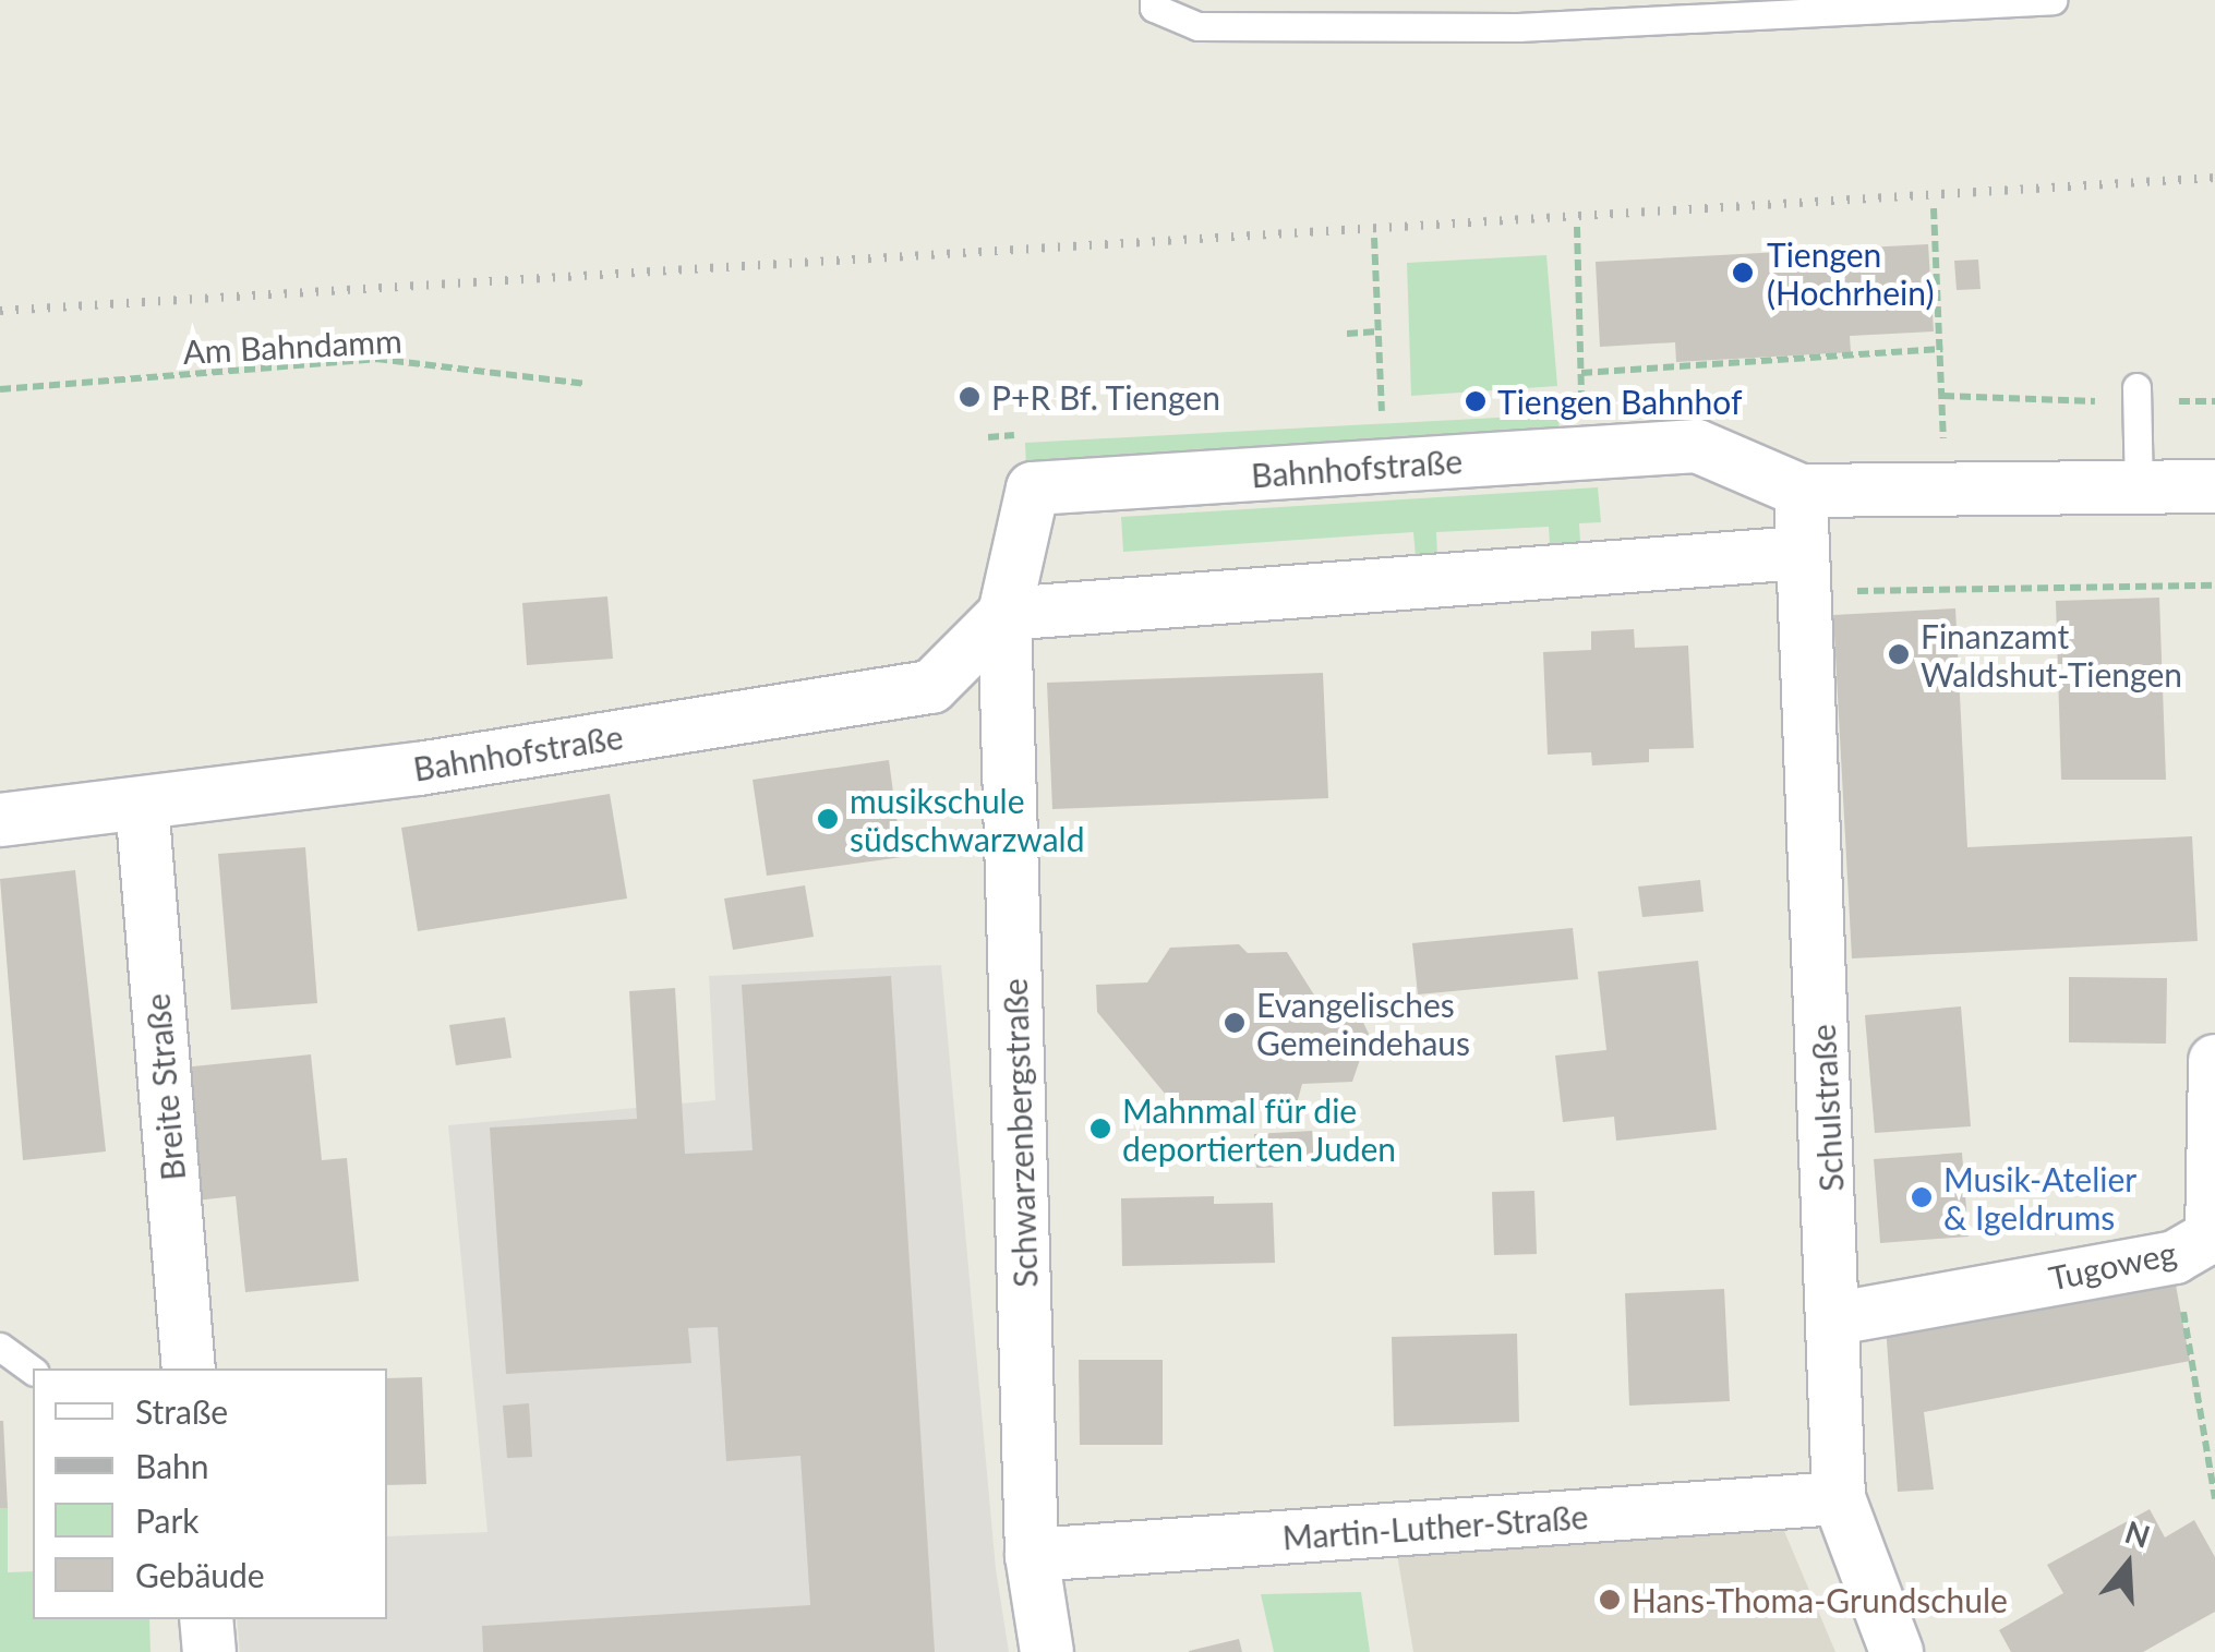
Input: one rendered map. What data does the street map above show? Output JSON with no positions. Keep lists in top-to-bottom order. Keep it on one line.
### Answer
{"streets":{"street":["Bahnhofstraße","Breite Straße","Schulstraße","Schwarzenbergstraße","Tugoweg","Martin-Luther-Straße"],"path":["Am Bahndamm"]},"crossings":[["Bahnhofstraße","Breite Straße"],["Bahnhofstraße","Schwarzenbergstraße"],["Schulstraße","Tugoweg"],["Schulstraße","Martin-Luther-Straße"],["Schwarzenbergstraße","Martin-Luther-Straße"]],"places":["Tiengen (Hochrhein)","P+R Bf. Tiengen","Tiengen Bahnhof","Finanzamt Waldshut-Tiengen","musikschule südschwarzwald","Evangelisches Gemeindehaus","Mahnmal für die deportierten Juden","Musik-Atelier & Igeldrums","Hans-Thoma-Grundschule"],"legend":["Straße","Bahn","Park","Gebäude"],"north":"top"}
